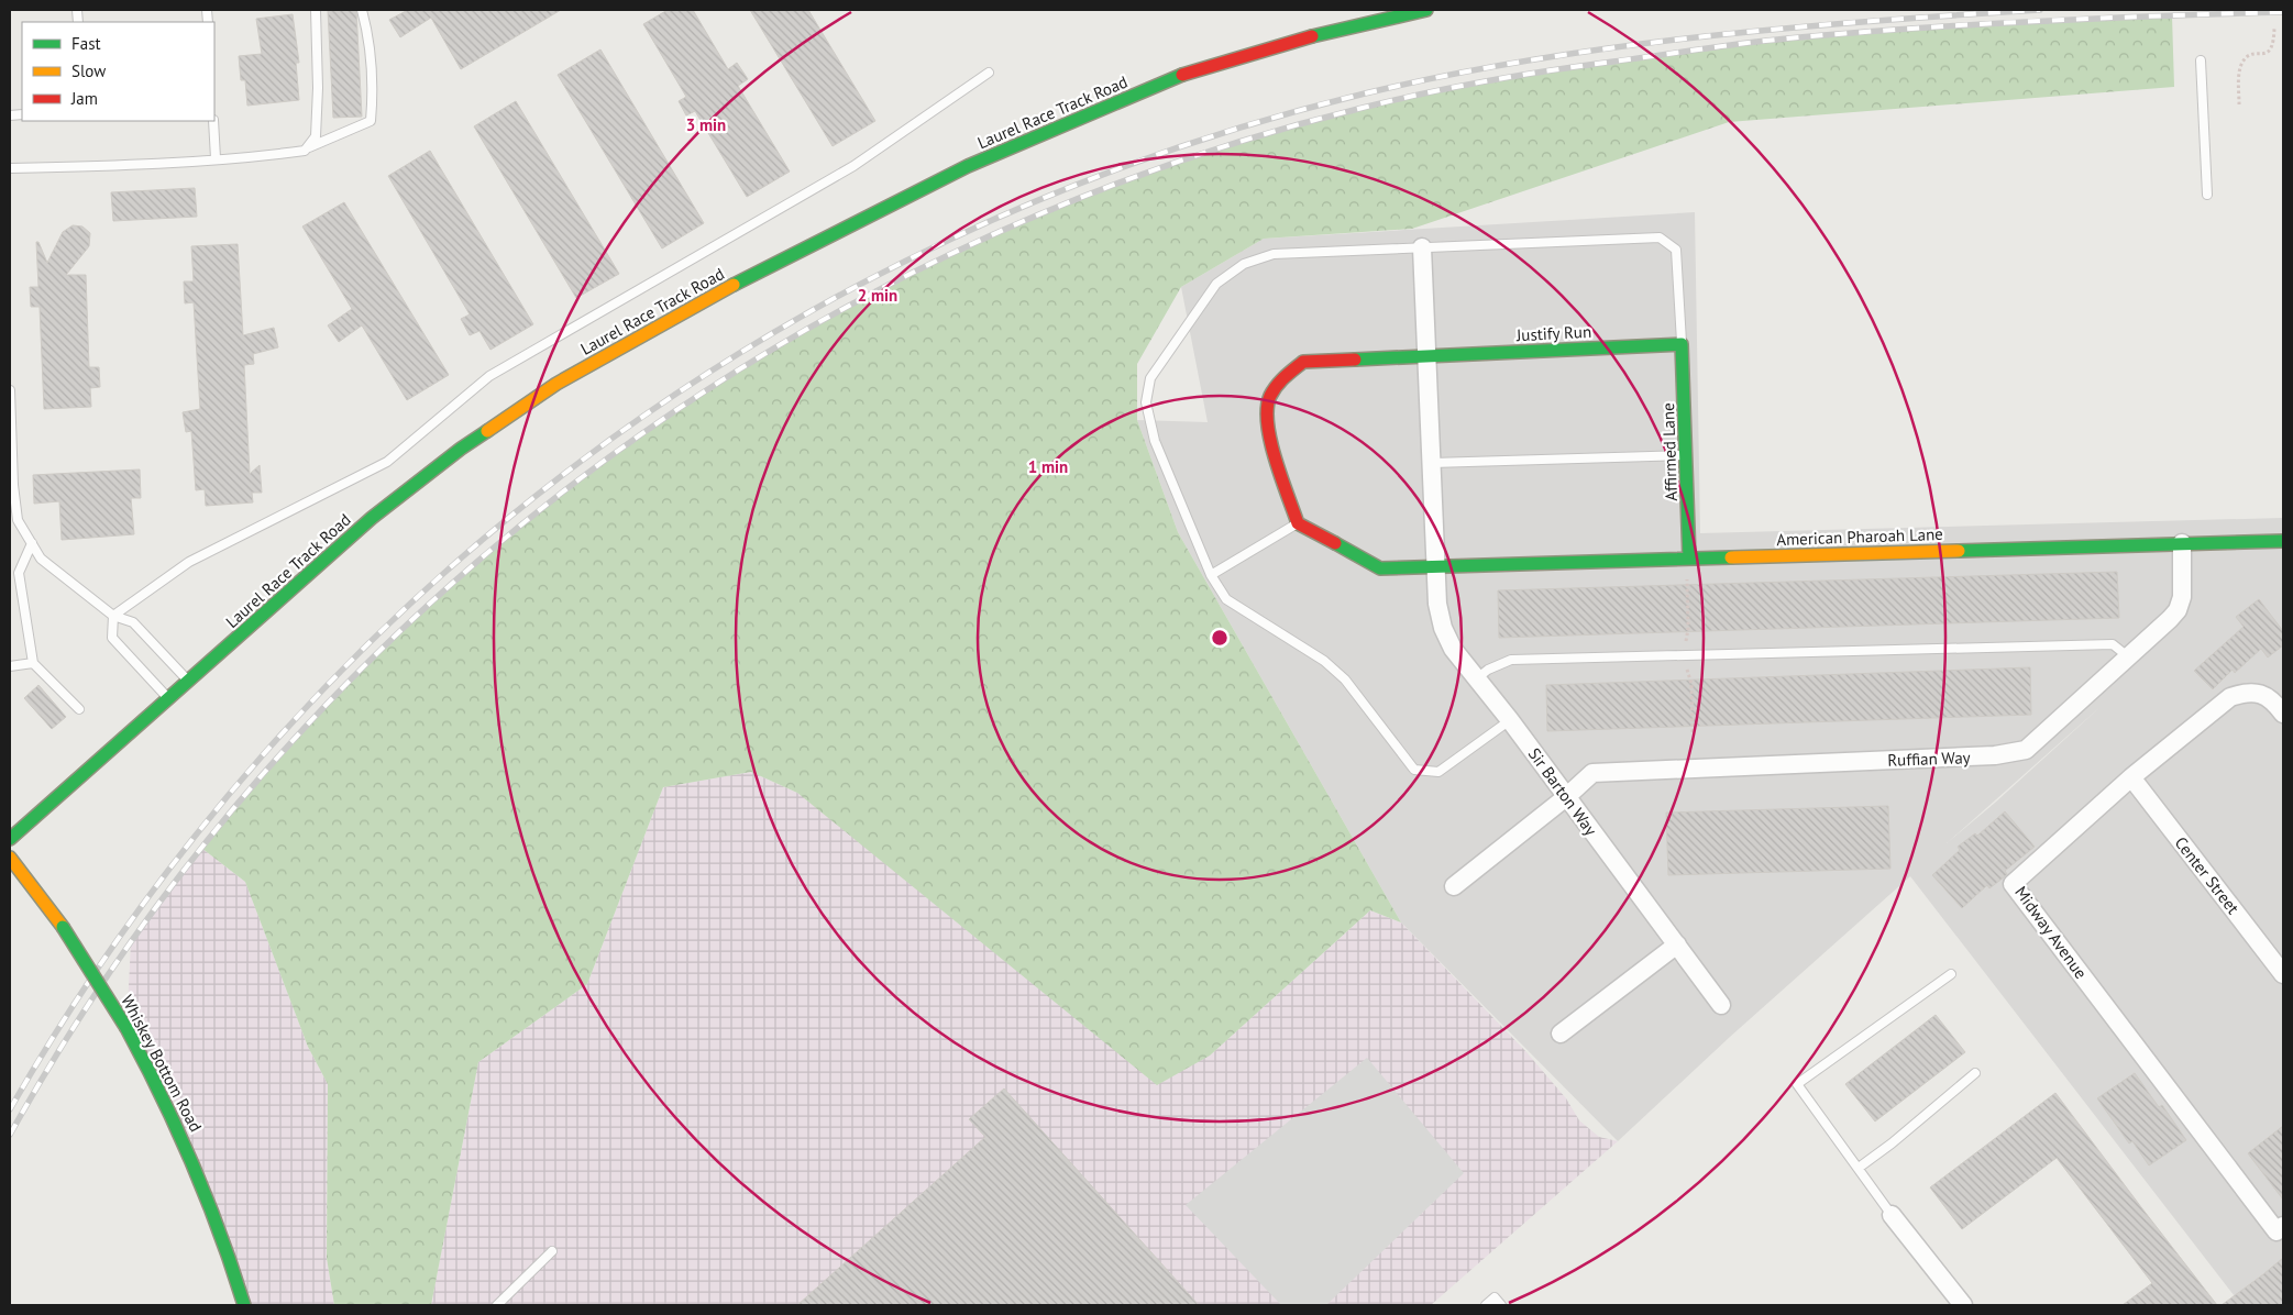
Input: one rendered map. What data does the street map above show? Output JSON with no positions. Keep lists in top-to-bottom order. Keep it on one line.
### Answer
{"streets":{"street":["Laurel Race Track Road","Justify Run","Affirmed Lane","American Pharoah Lane","Ruffian Way","Sir Barton Way","Center Street","Midway Avenue","Whiskey Bottom Road"]},"crossings":[["Justify Run","Affirmed Lane"],["Justify Run","American Pharoah Lane"],["Justify Run","Sir Barton Way"],["Affirmed Lane","American Pharoah Lane"],["American Pharoah Lane","Ruffian Way"],["American Pharoah Lane","Sir Barton Way"],["Ruffian Way","Sir Barton Way"],["Center Street","Midway Avenue"]],"legend":["Fast","Slow","Jam"],"rings":["3 min","2 min","1 min"]}
